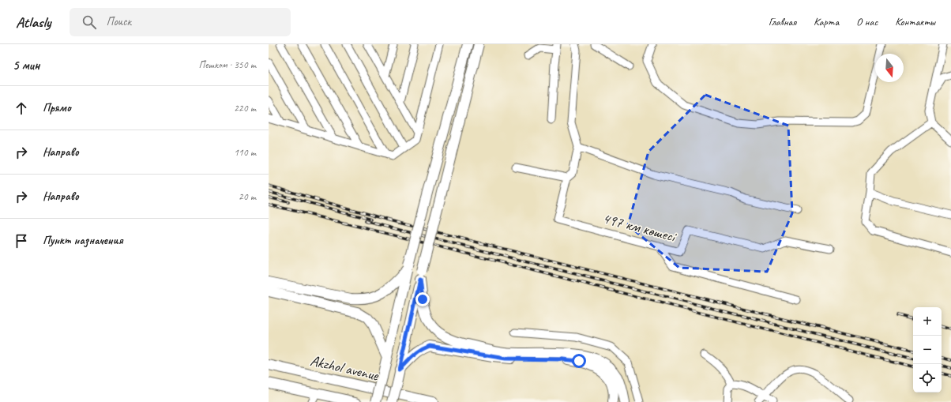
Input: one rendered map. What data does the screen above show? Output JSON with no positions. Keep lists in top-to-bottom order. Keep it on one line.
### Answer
{"streets":{"main road":["Akzhol avenue"],"street":["497 км көшесі"]},"north":"bottom","page":{"header":"Atlasly","search":"Поиск","nav":["Главная","Карта","О нас","Контакты"],"heading":["5 мин","Пешком · 350 m"],"list":[["Прямо","220 m"],["Направо","110 m"],["Направо","20 m"],"Пункт назначения"],"map_buttons":["+","−"]}}
